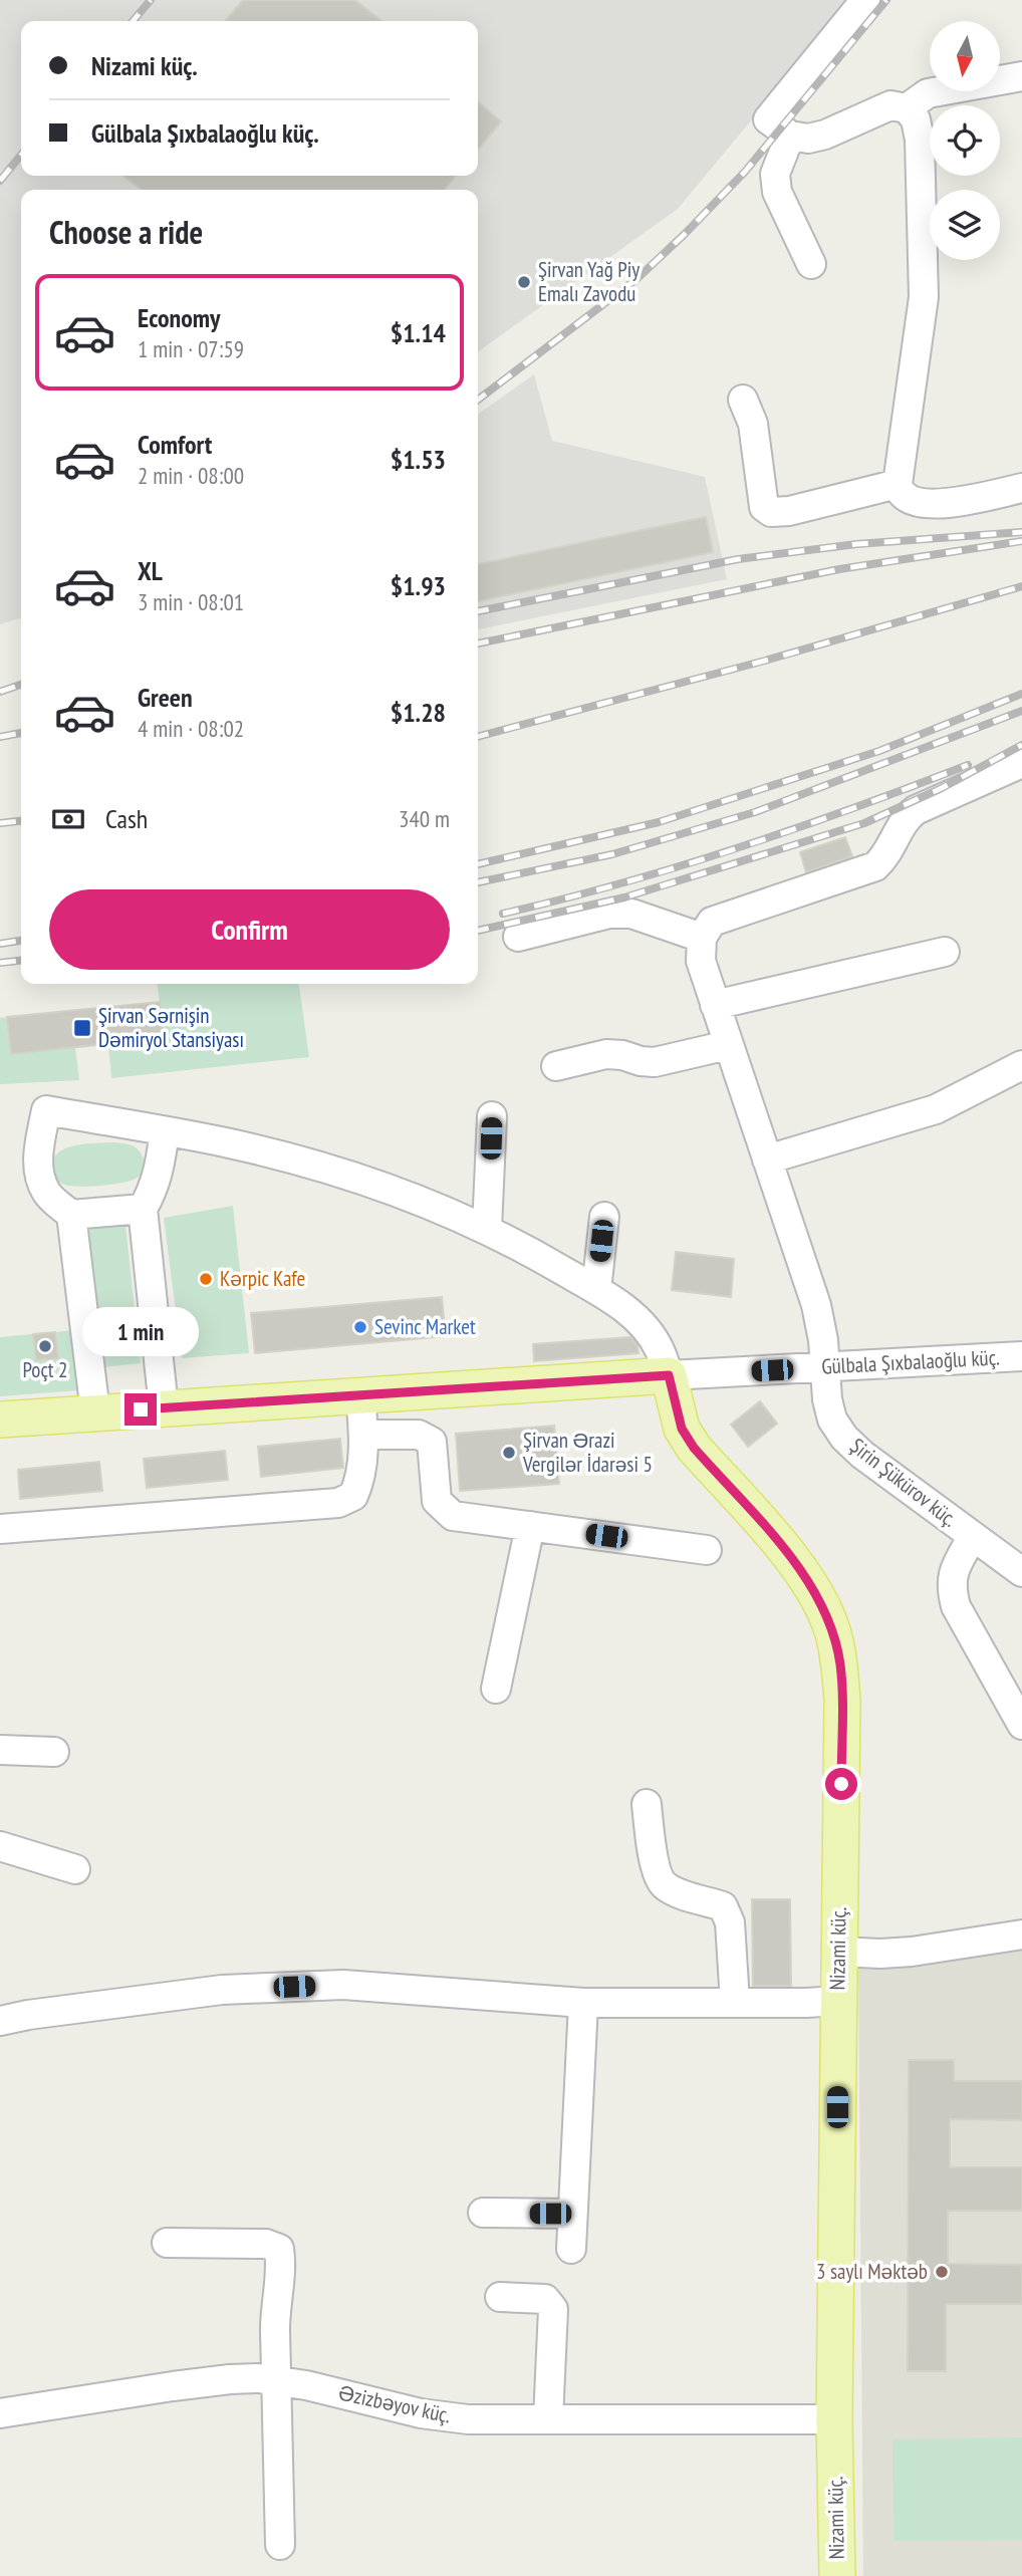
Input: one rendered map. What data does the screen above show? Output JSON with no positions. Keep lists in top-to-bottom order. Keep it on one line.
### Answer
{"streets":{"main road":["Gülbala Şıxbalaoğlu küç.","Nizami küç."],"street":["Şirin Şükürov küç.","Əzizbəyov küç."]},"crossings":[["Gülbala Şıxbalaoğlu küç.","Şirin Şükürov küç."],["Gülbala Şıxbalaoğlu küç.","Nizami küç."],["Nizami küç.","Əzizbəyov küç."]],"places":{"other":["Şirvan Yağ Piy Emalı Zavodu","Kərpic Kafe","Sevinc Market","Poçt 2","Şirvan Ərazi Vergilər İdarəsi 5","3 saylı Məktəb"],"transit":["Şirvan Sərnişin Dəmiryol Stansiyası"]},"north":"bottom","page":{"banner":["Nizami küç.","Gülbala Şıxbalaoğlu küç."],"heading":"Choose a ride","list":[{"name":"Economy","note":"1 min · 07:59","value":"$1.14"},{"name":"Comfort","note":"2 min · 08:00","value":"$1.53"},{"name":"XL","note":"3 min · 08:01","value":"$1.93"},{"name":"Green","note":"4 min · 08:02","value":"$1.28"}],"pay":["Cash","340 m"],"buttons":"Confirm","bubble":"1 min"}}
